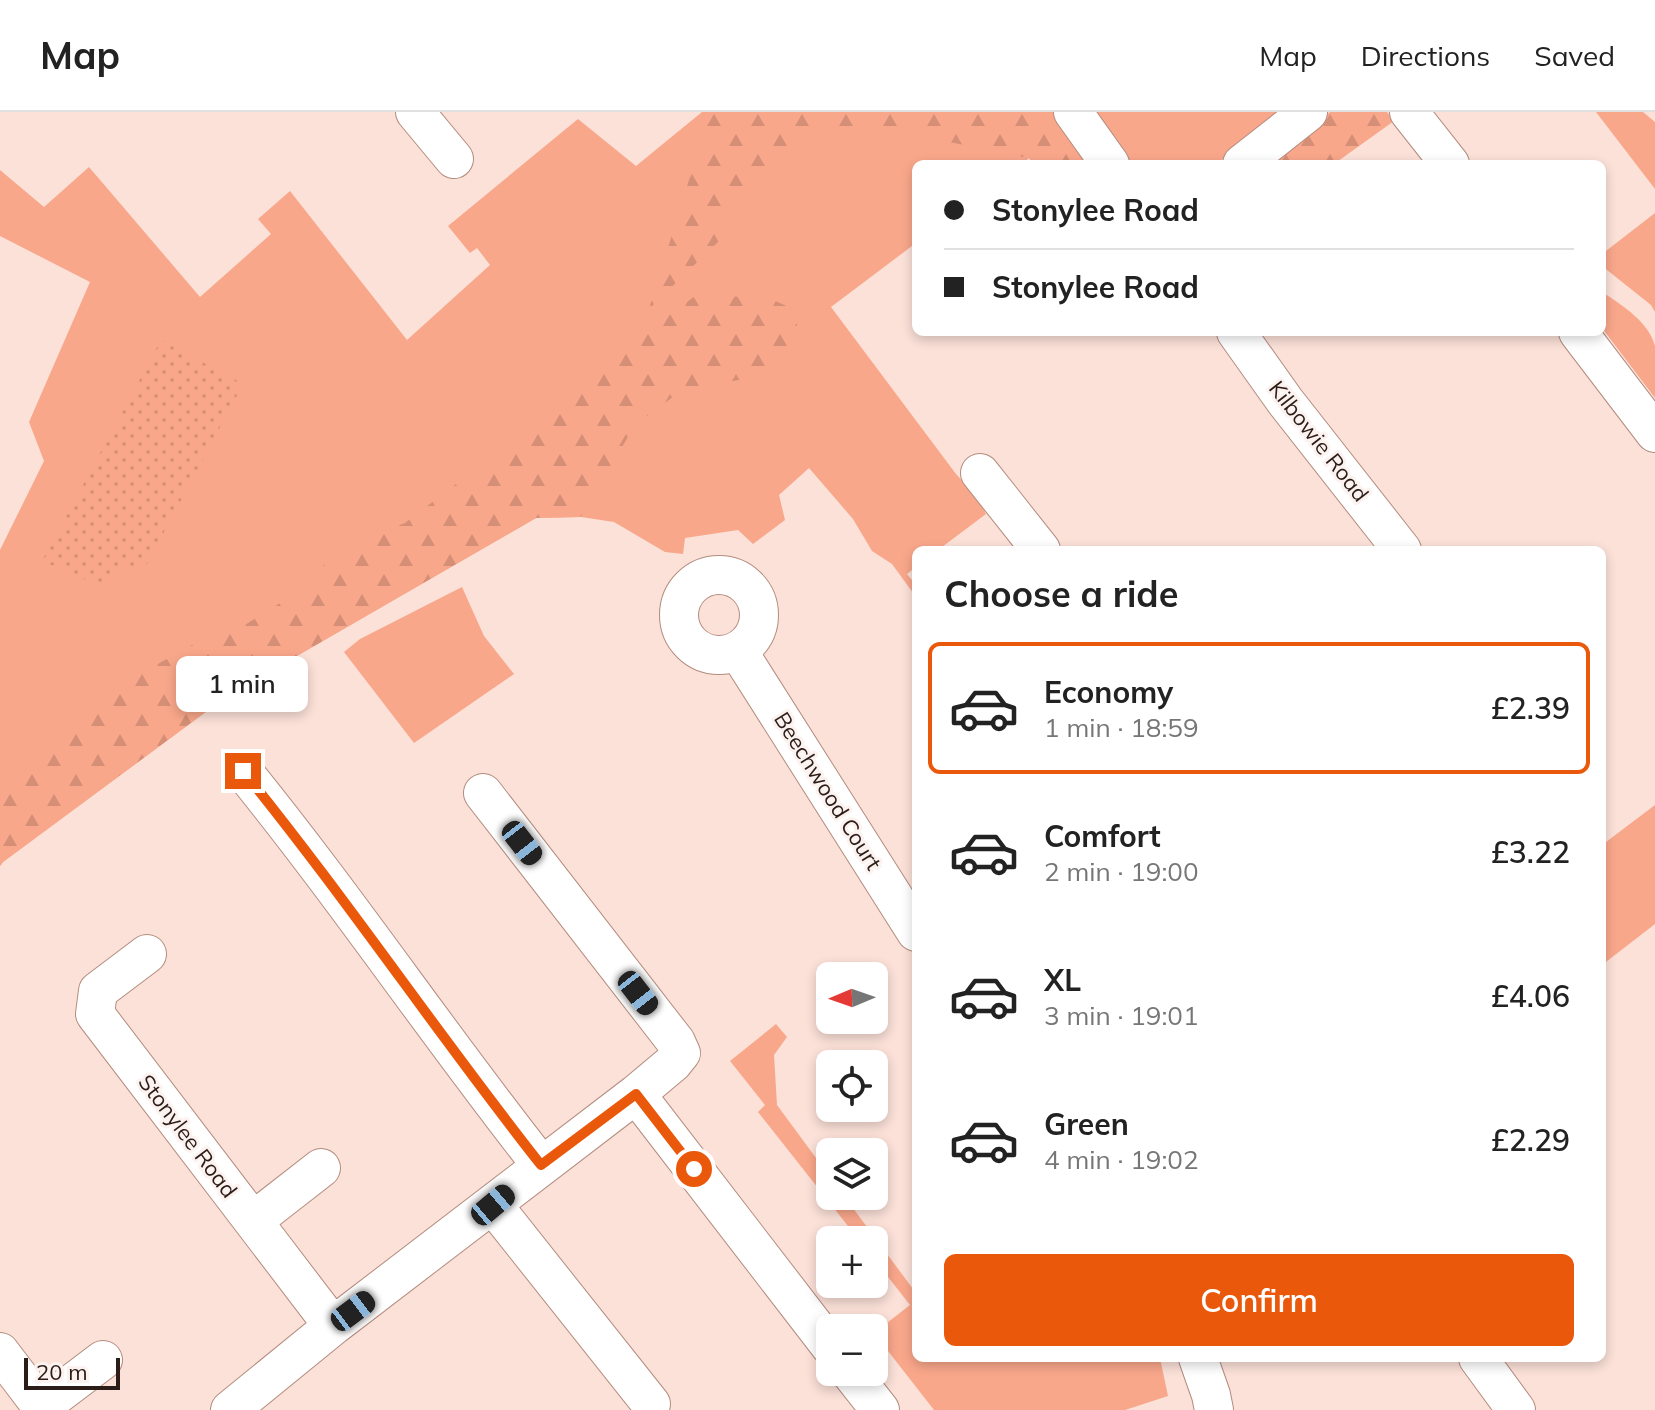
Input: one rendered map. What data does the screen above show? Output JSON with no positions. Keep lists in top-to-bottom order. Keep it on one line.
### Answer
{"streets":{"street":["Kilbowie Road","Beechwood Court","Stonylee Road"]},"scale_bar":"20 m","north":"left","page":{"header":"Map","nav":["Map","Directions","Saved"],"banner":["Stonylee Road","Stonylee Road"],"heading":"Choose a ride","list":[{"name":"Economy","note":"1 min · 18:59","value":"£2.39"},{"name":"Comfort","note":"2 min · 19:00","value":"£3.22"},{"name":"XL","note":"3 min · 19:01","value":"£4.06"},{"name":"Green","note":"4 min · 19:02","value":"£2.29"}],"bubble":"1 min","map_buttons":["+","−"],"buttons":"Confirm","scale":"20 m"}}
